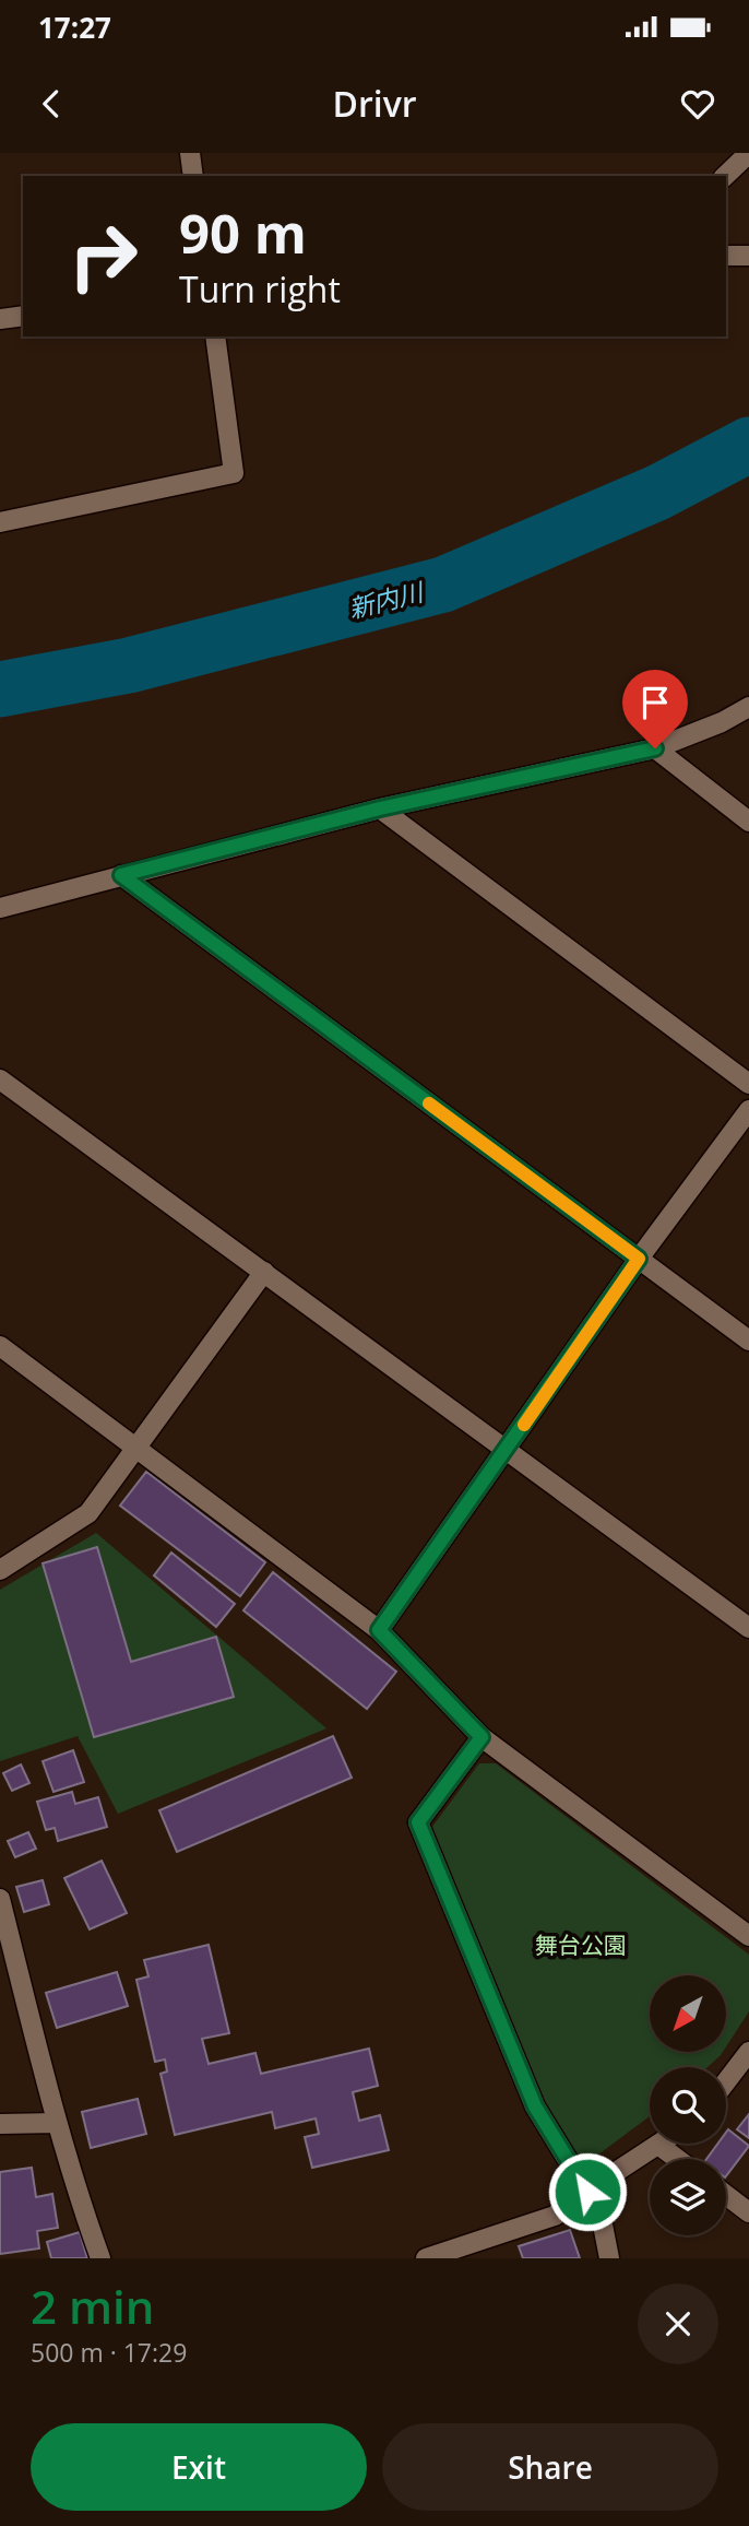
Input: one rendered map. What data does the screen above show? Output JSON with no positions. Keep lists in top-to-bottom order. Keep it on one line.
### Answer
{"water":["新内川"],"parks":["舞台公園"],"north":"bottom left","page":{"status":"17:27","header":"Drivr","turn":["90 m","Turn right"],"heading":["2 min","500 m · 17:29"],"buttons":["Exit","Share"]}}
